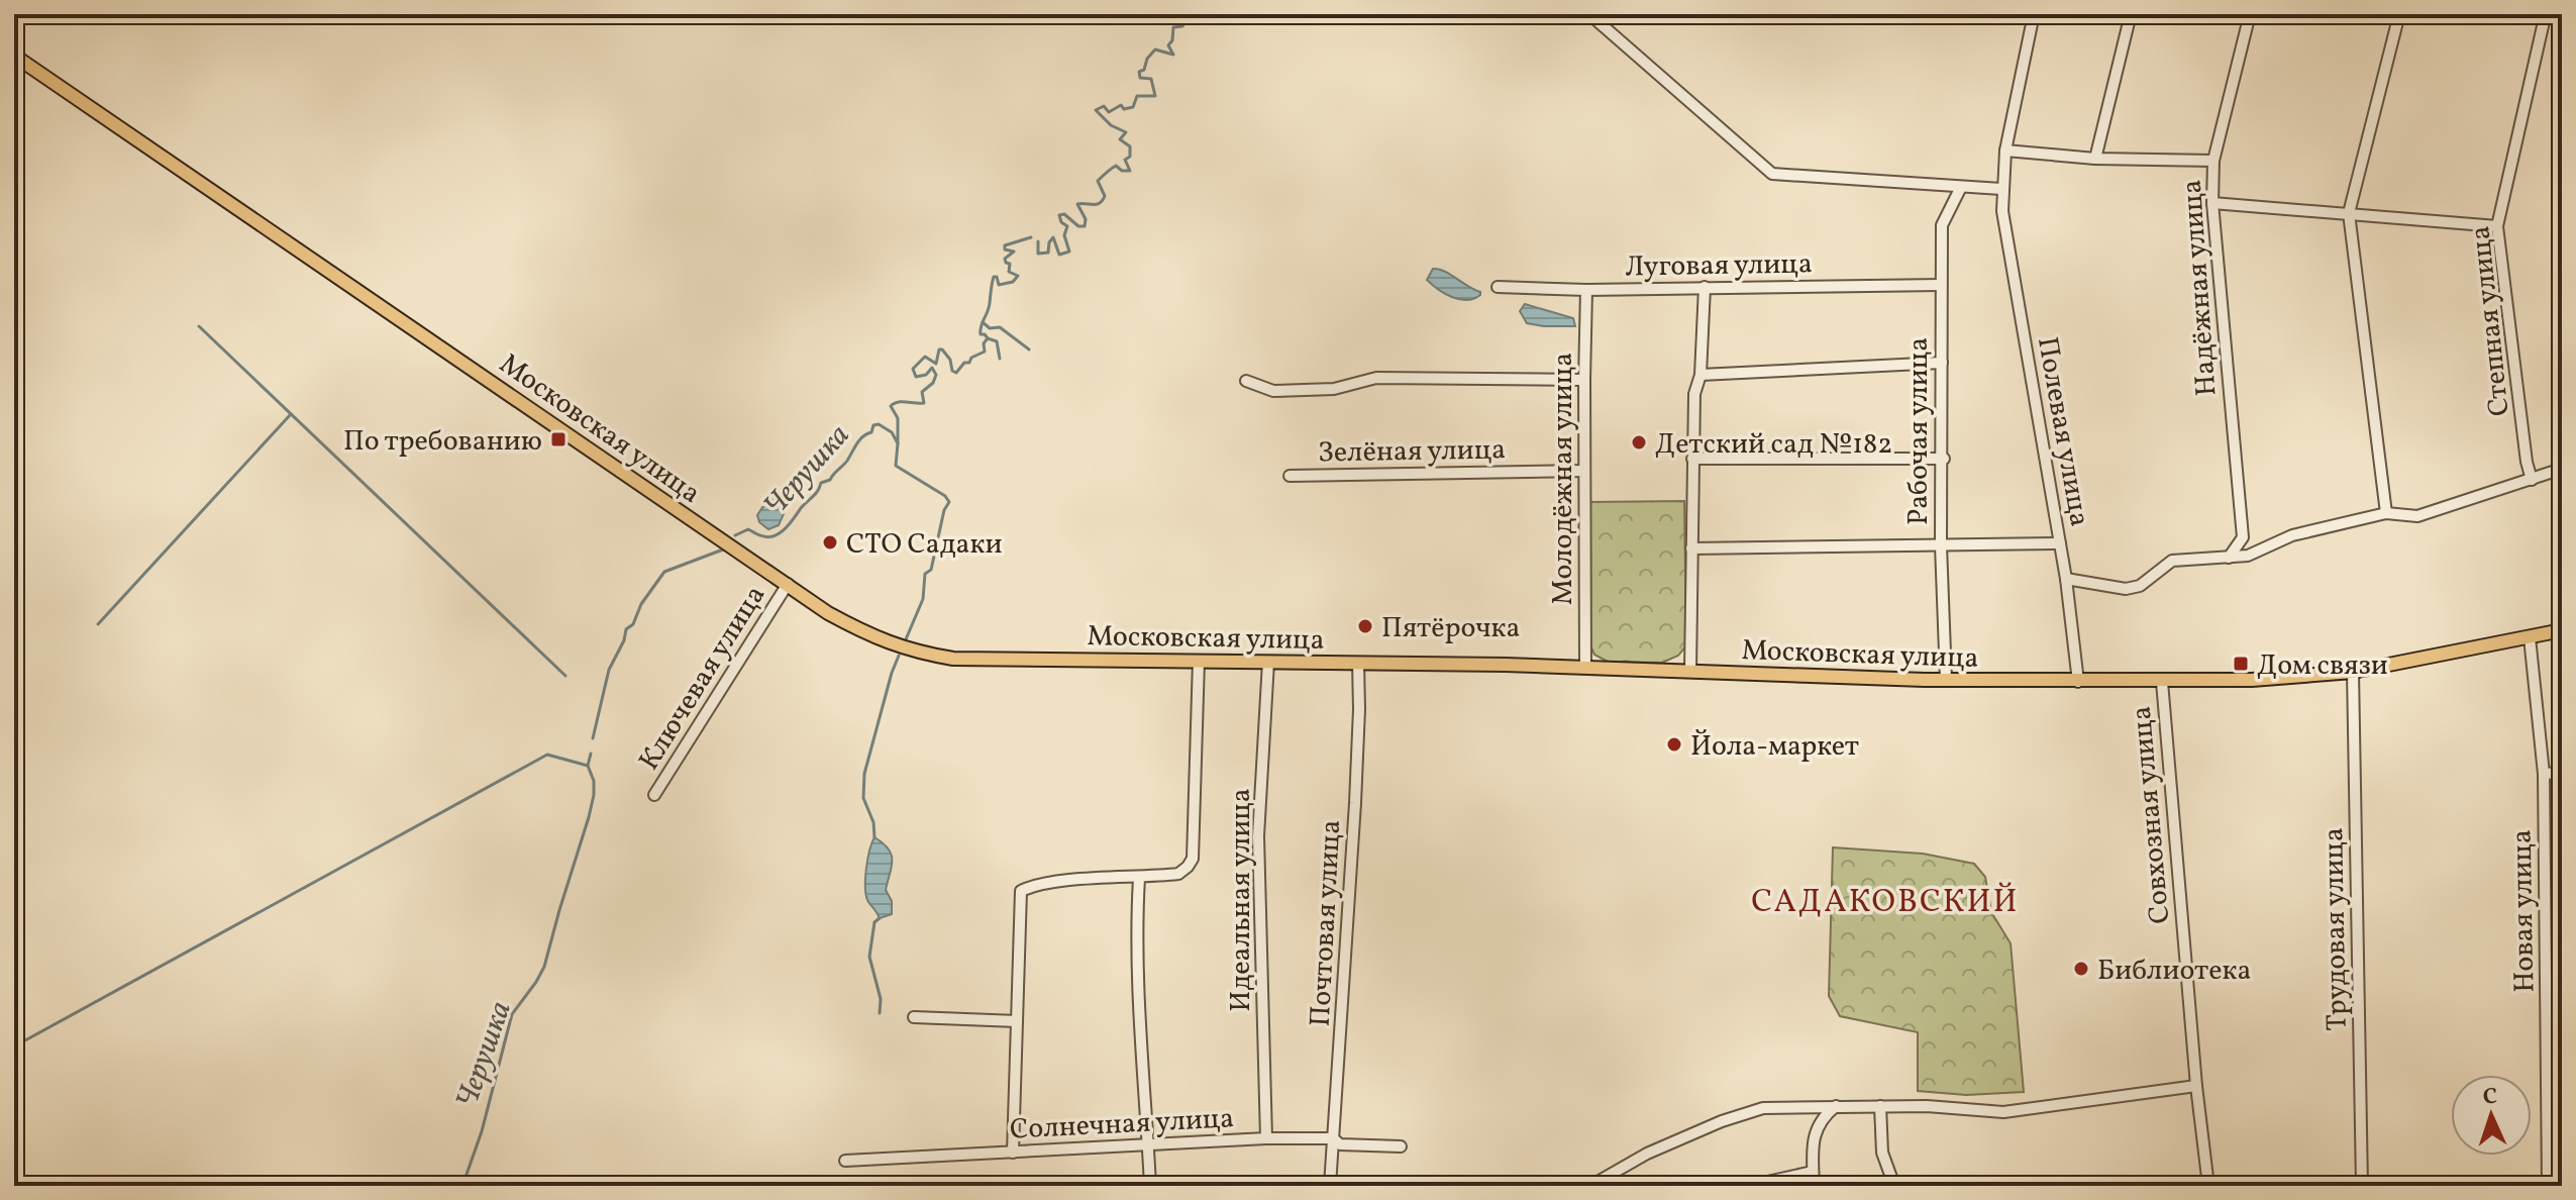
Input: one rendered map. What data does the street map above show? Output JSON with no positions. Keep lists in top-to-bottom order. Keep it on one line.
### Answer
{"streets":{"main road":["Московская улица"],"street":["Луговая улица","Надёжная улица","Степная улица","Рабочая улица","Полевая улица","Зелёная улица","Молодёжная улица","Ключевая улица","Совхозная улица","Идеальная улица","Новая улица","Почтовая улица","Трудовая улица","Солнечная улица"]},"crossings":[["Луговая улица","Рабочая улица"],["Луговая улица","Молодёжная улица"],["Московская улица","Рабочая улица"],["Московская улица","Полевая улица"],["Московская улица","Молодёжная улица"],["Московская улица","Ключевая улица"],["Московская улица","Совхозная улица"],["Московская улица","Идеальная улица"],["Московская улица","Новая улица"],["Московская улица","Почтовая улица"],["Московская улица","Трудовая улица"],["Зелёная улица","Молодёжная улица"],["Идеальная улица","Солнечная улица"],["Почтовая улица","Солнечная улица"]],"districts":["САДАКОВСКИЙ"],"water":["Черушка"],"places":{"transit":["По требованию","Дом связи"],"other":["Детский сад №182","СТО Садаки","Пятёрочка","Йола-маркет","Библиотека"]},"north":"top"}
